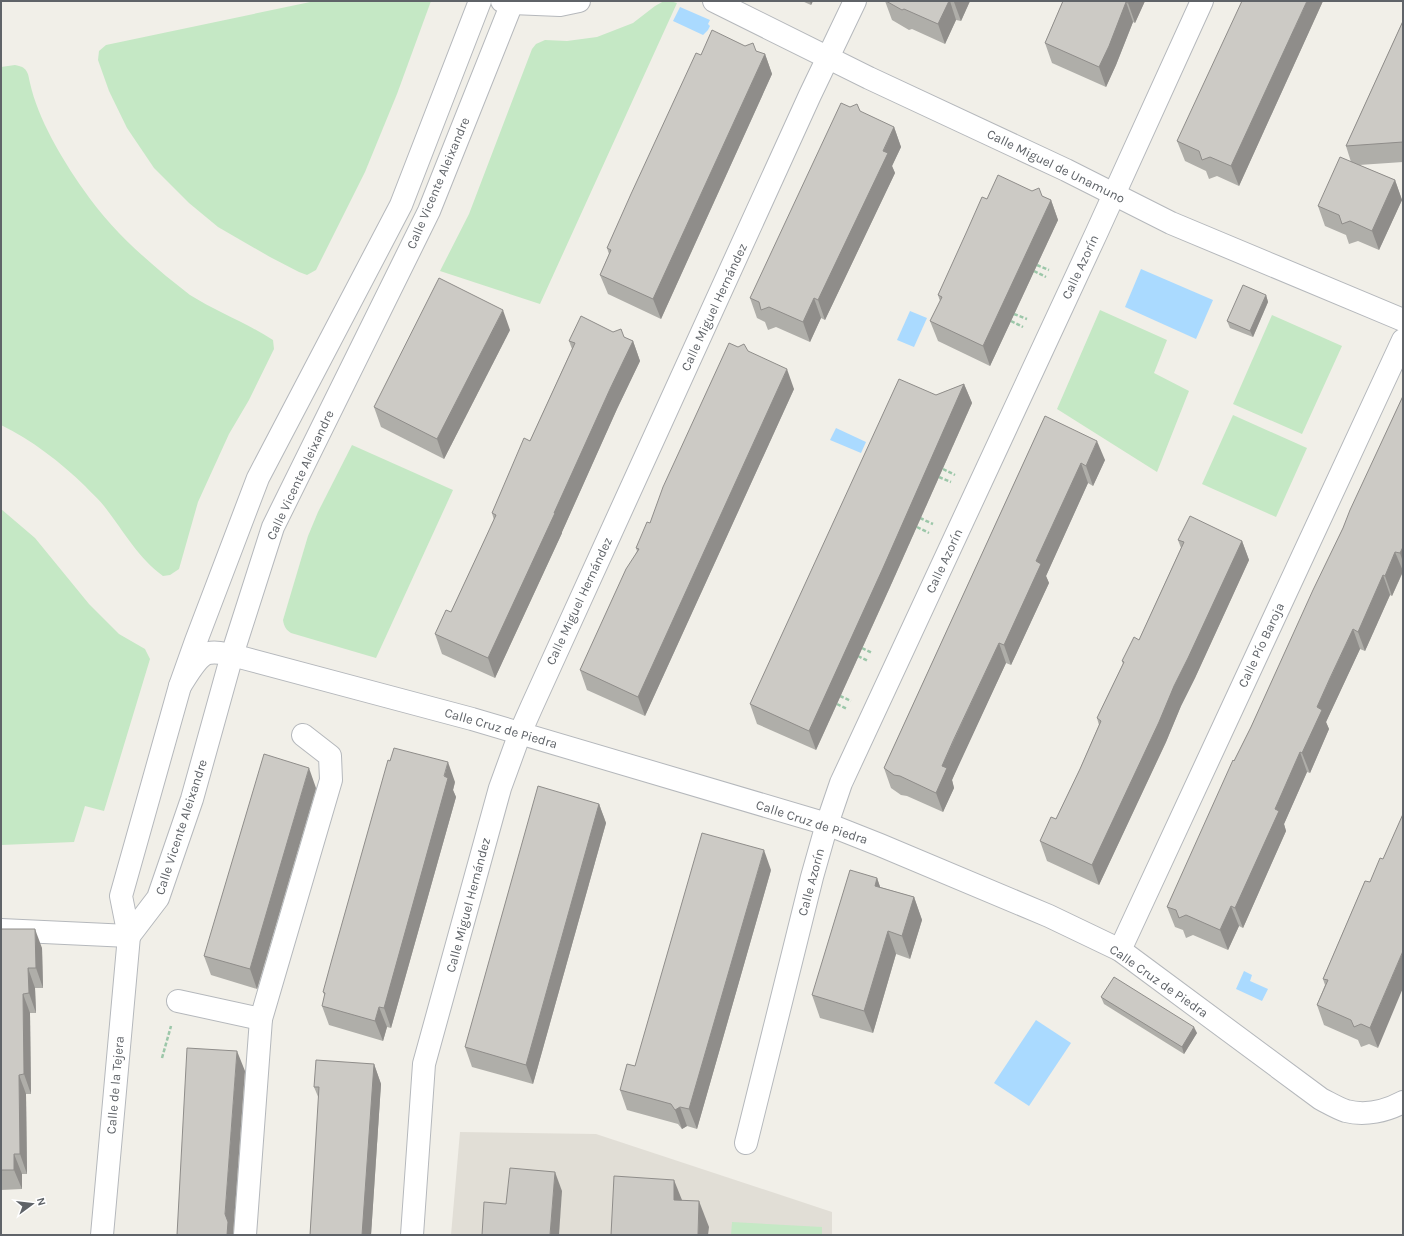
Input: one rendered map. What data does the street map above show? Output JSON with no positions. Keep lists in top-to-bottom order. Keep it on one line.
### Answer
{"streets":{"street":["Calle Miguel de Unamuno","Calle Vicente Aleixandre","Calle Azorín","Calle Miguel Hernández","Calle Pío Baroja","Calle Cruz de Piedra","Calle de la Tejera"]},"crossings":[["Calle Miguel de Unamuno","Calle Azorín"],["Calle Miguel de Unamuno","Calle Miguel Hernández"],["Calle Vicente Aleixandre","Calle Cruz de Piedra"],["Calle Vicente Aleixandre","Calle de la Tejera"],["Calle Azorín","Calle Cruz de Piedra"],["Calle Miguel Hernández","Calle Cruz de Piedra"],["Calle Pío Baroja","Calle Cruz de Piedra"]],"north":"right"}
